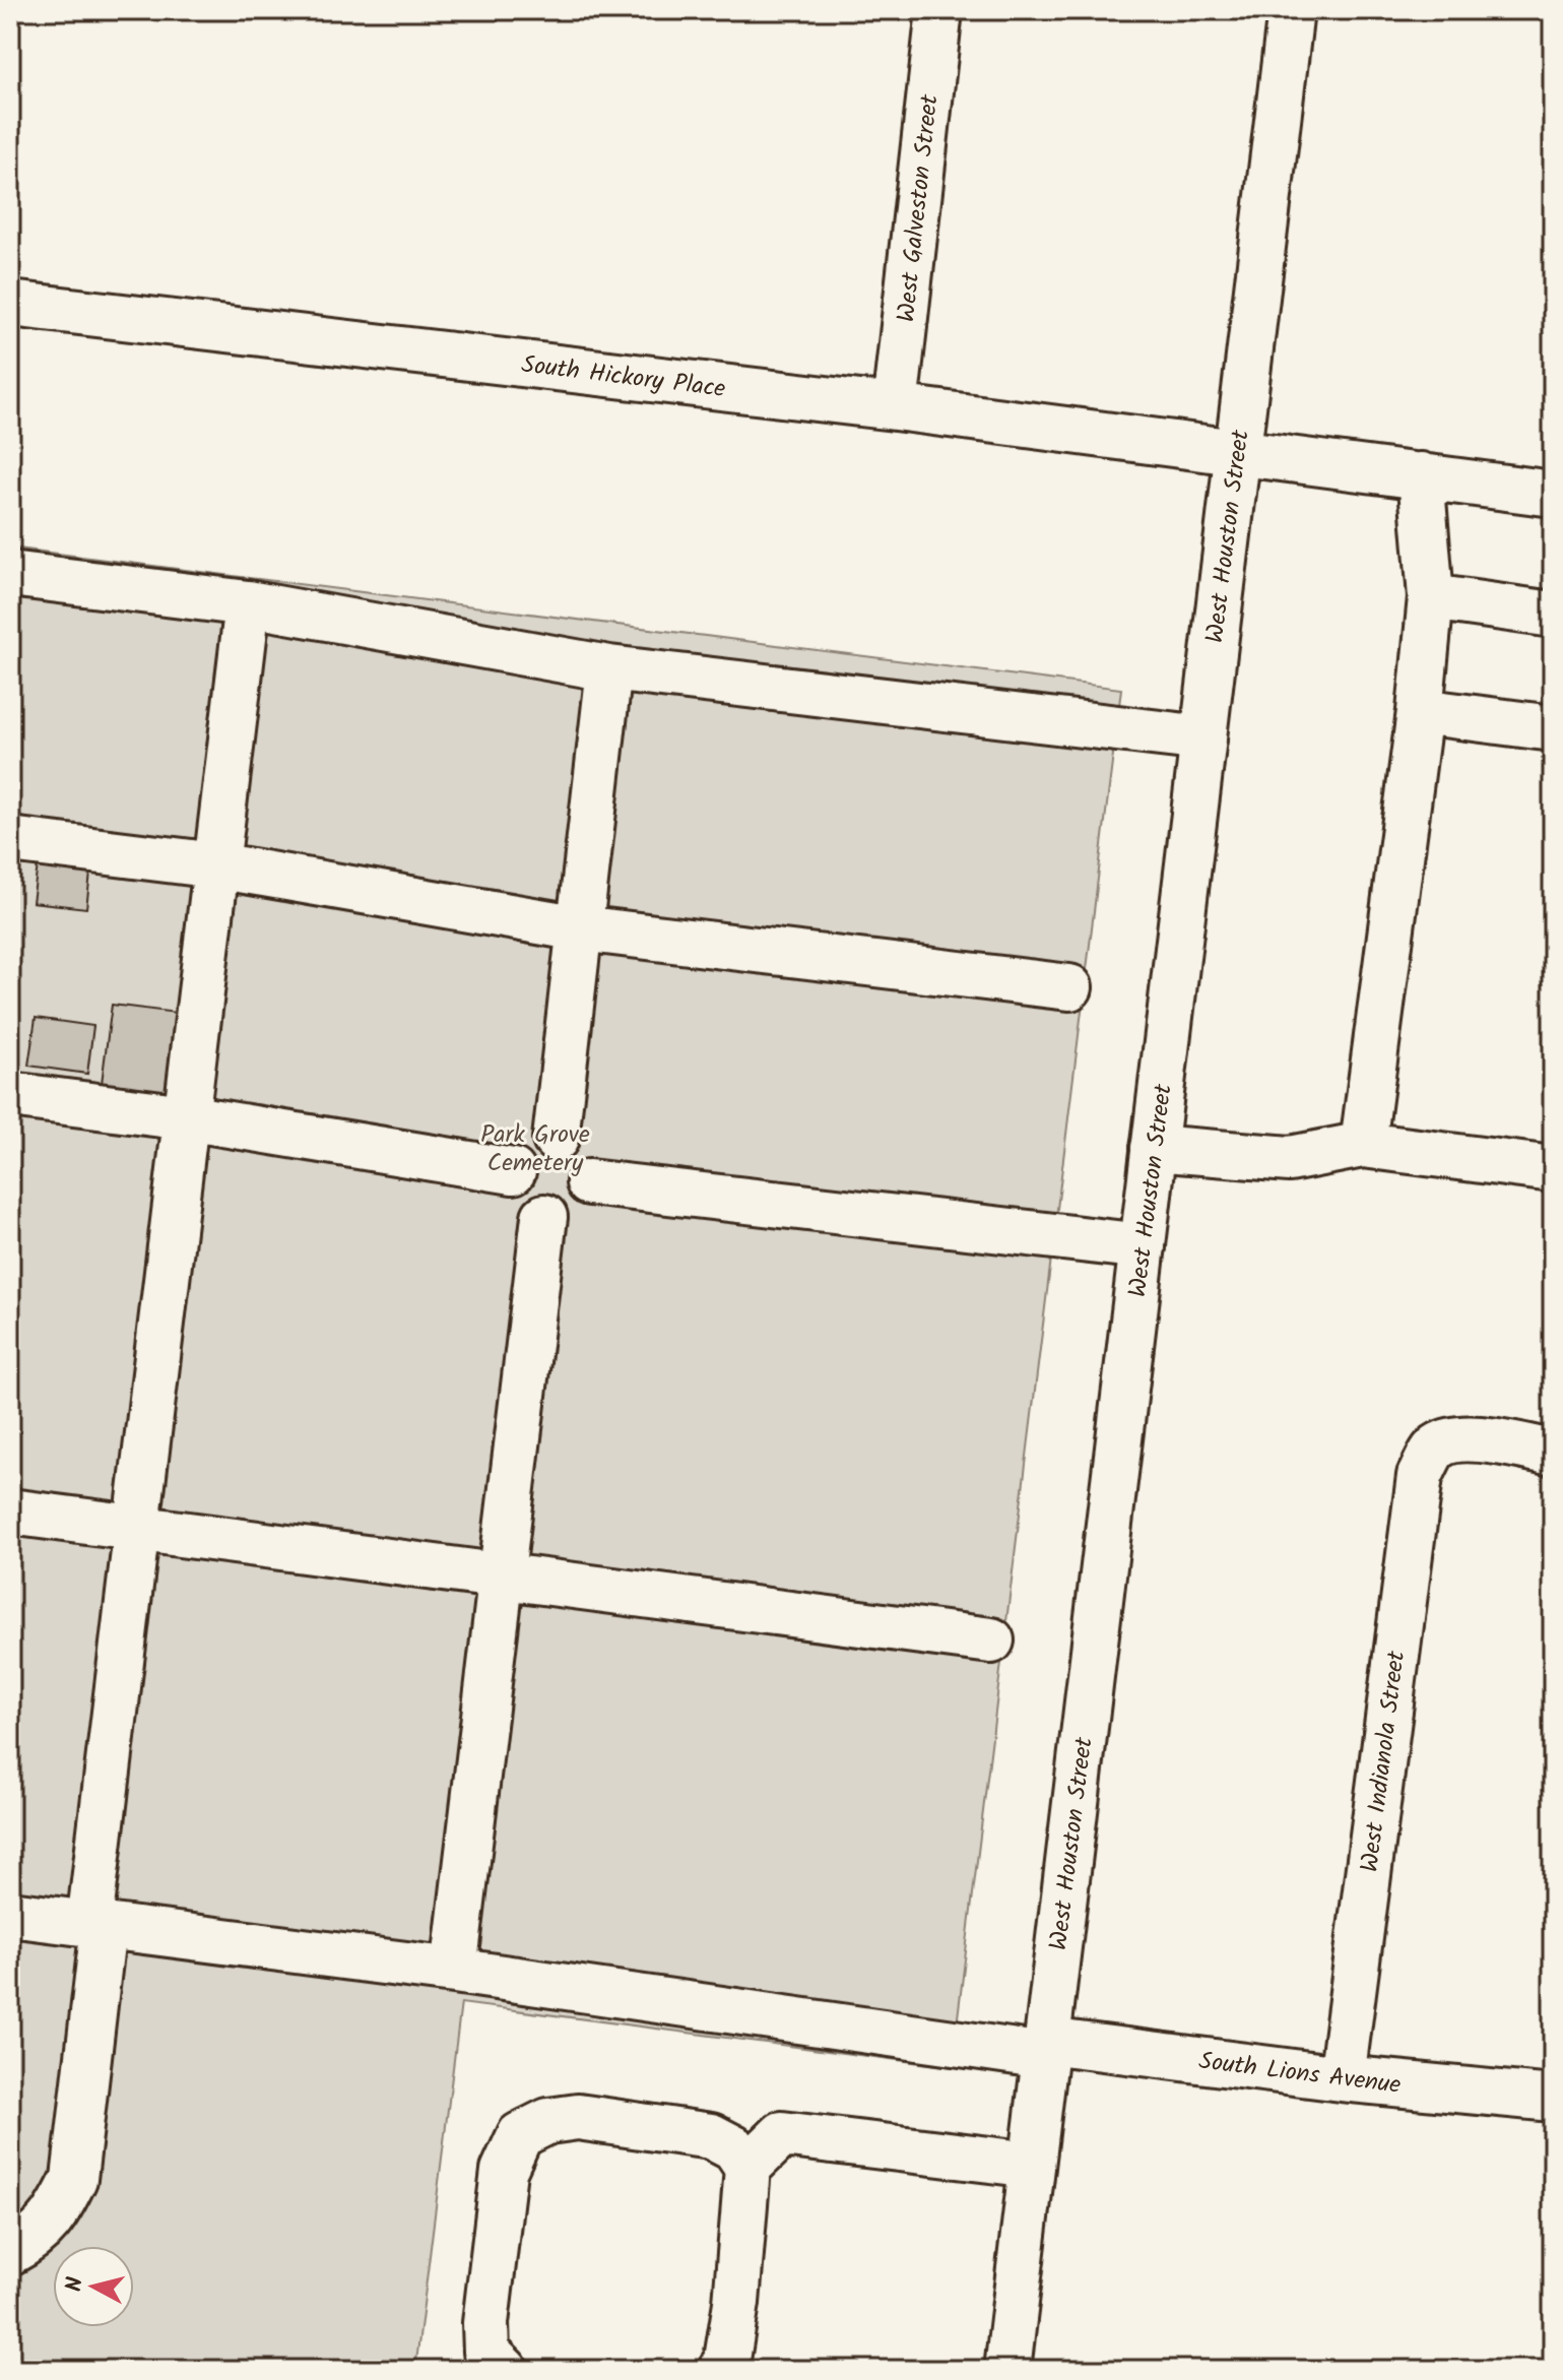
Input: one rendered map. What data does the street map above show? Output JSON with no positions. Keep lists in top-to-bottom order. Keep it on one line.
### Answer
{"streets":{"street":["West Galveston Street","South Hickory Place","West Houston Street","West Indianola Street","South Lions Avenue"]},"crossings":[["West Galveston Street","South Hickory Place"],["South Hickory Place","West Houston Street"],["West Houston Street","South Lions Avenue"],["West Indianola Street","South Lions Avenue"]],"parks":["Park Grove Cemetery"],"north":"left"}
